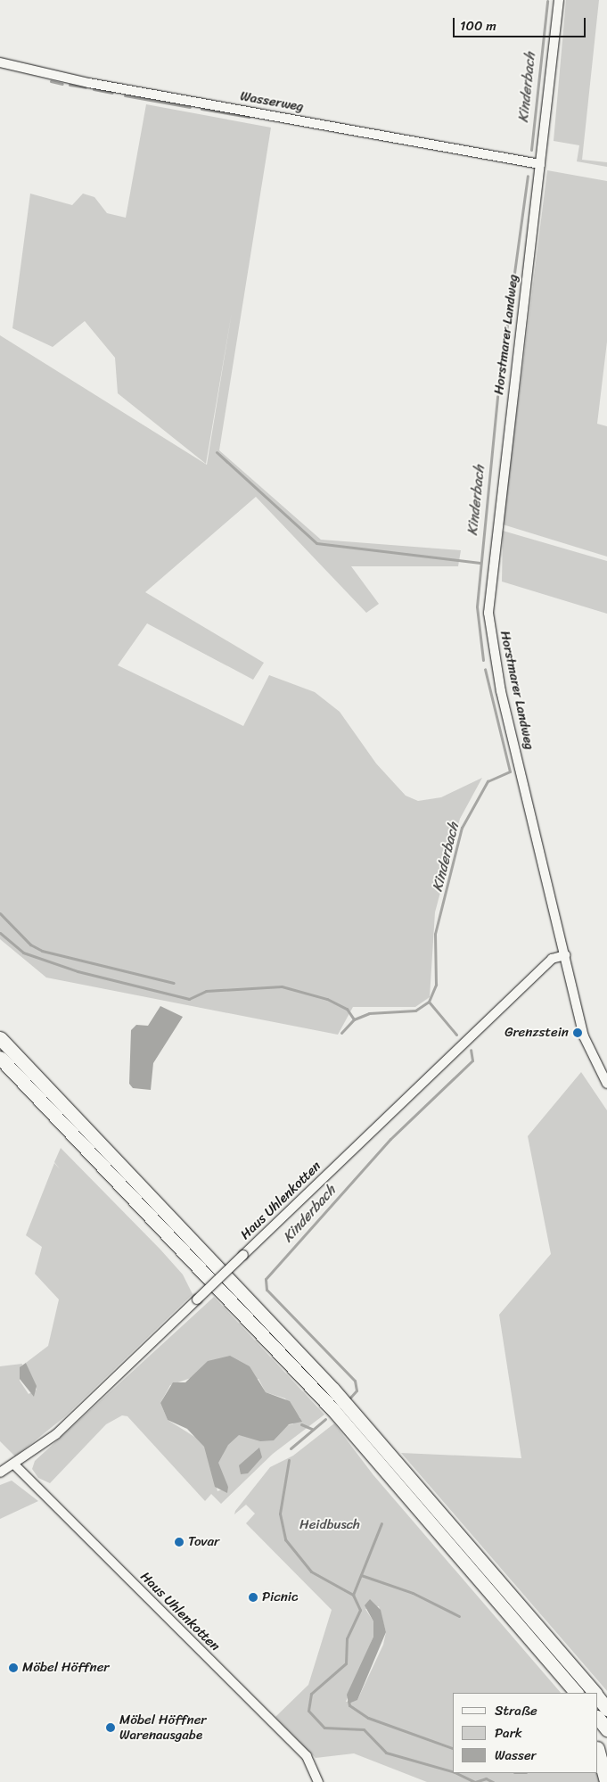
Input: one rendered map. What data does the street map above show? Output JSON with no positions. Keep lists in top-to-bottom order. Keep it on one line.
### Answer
{"streets":{"street":["Wasserweg","Horstmarer Landweg","Haus Uhlenkotten"]},"crossings":[["Wasserweg","Horstmarer Landweg"],["Horstmarer Landweg","Haus Uhlenkotten"]],"water":["Kinderbach"],"parks":["Heidbusch"],"places":["Grenzstein","Tovar","Picnic","Möbel Höffner","Möbel Höffner Warenausgabe"],"legend":["Straße","Park","Wasser"],"scale_bar":"100 m"}
